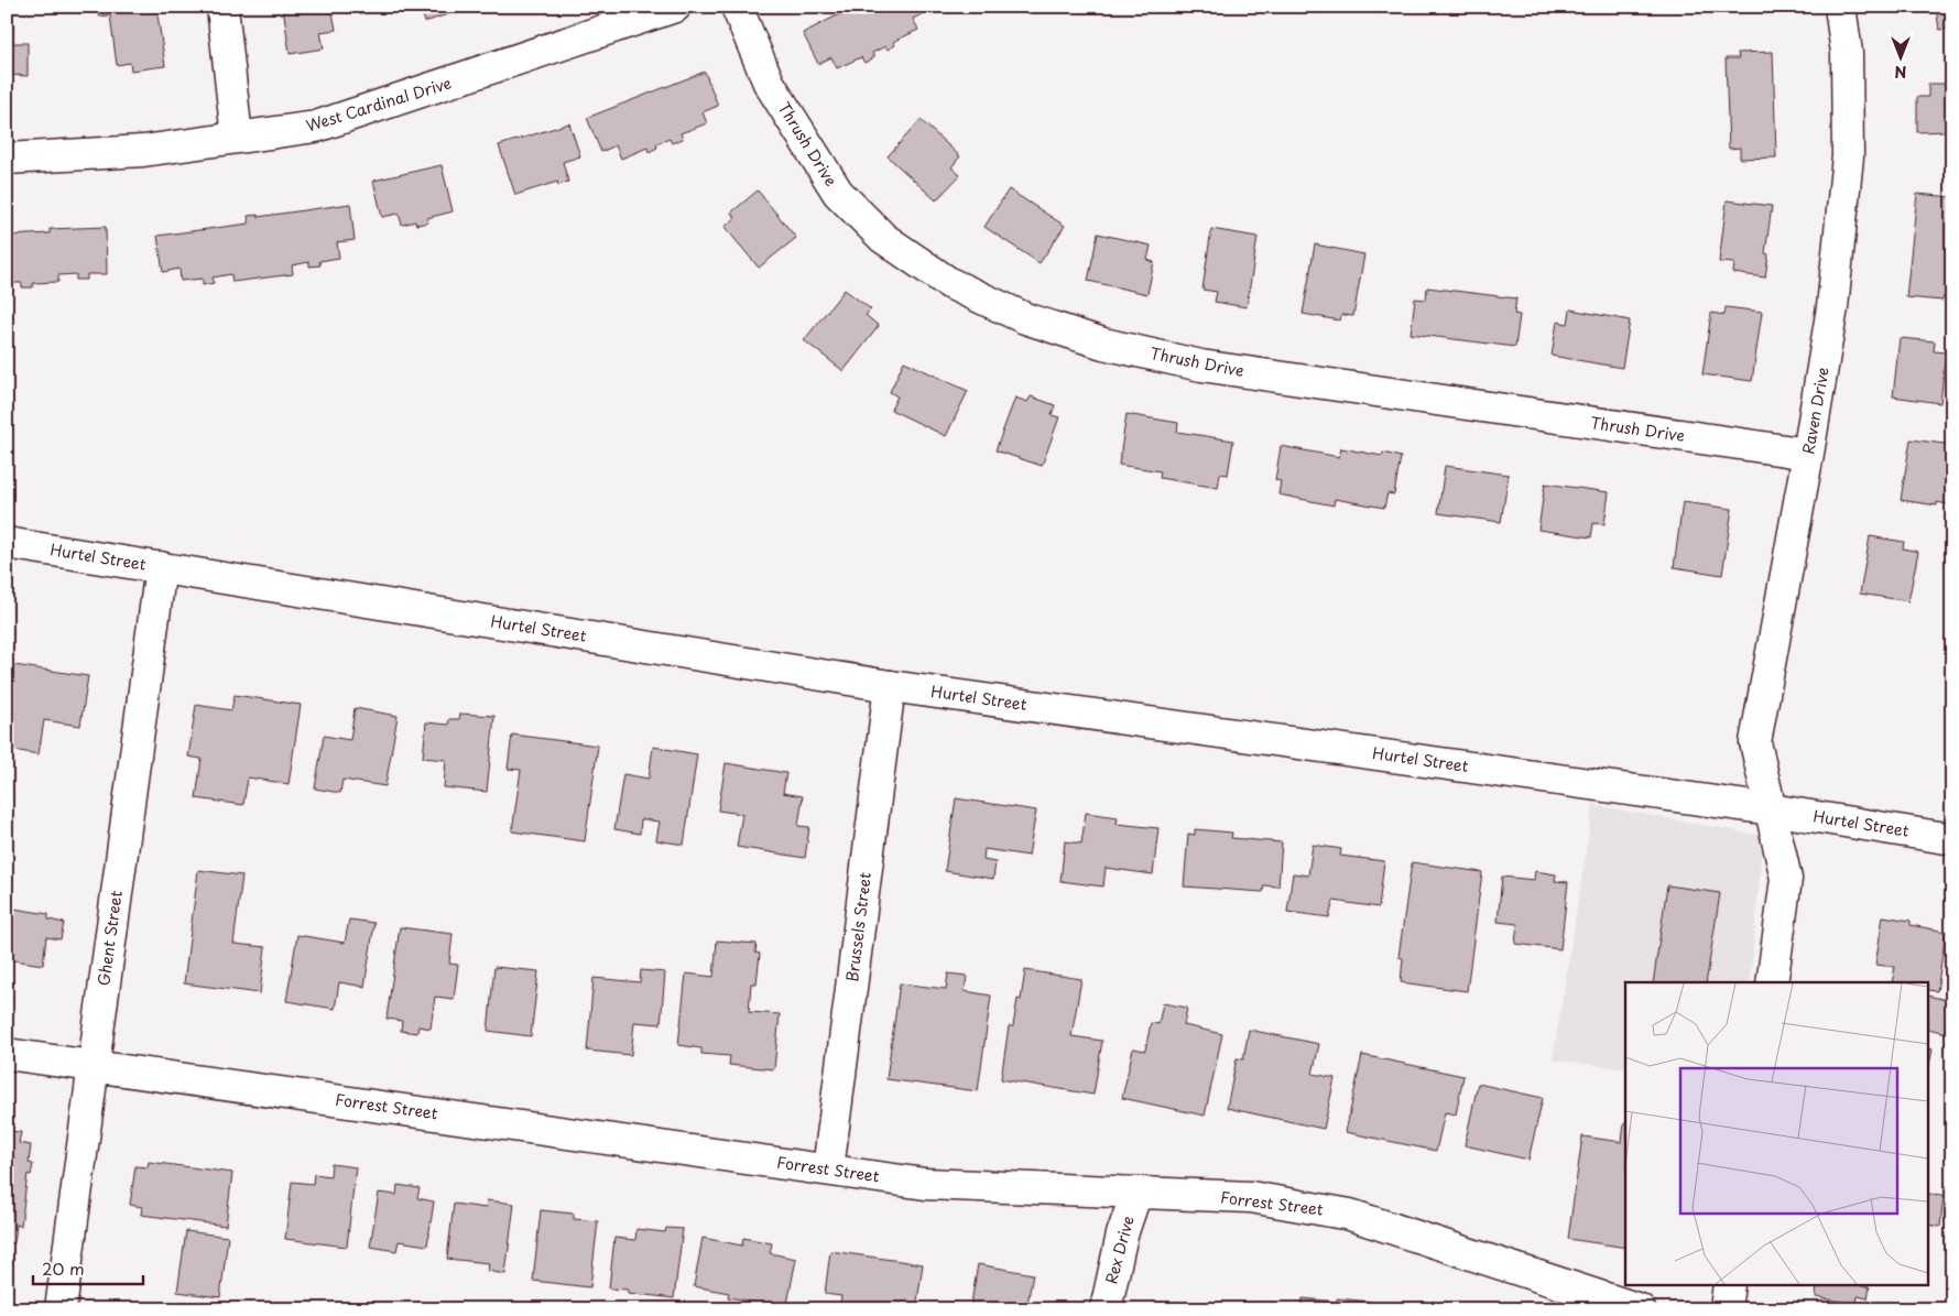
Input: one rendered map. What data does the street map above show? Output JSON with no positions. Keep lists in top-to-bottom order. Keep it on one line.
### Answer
{"streets":{"street":["West Cardinal Drive","Thrush Drive","Raven Drive","Hurtel Street","Brussels Street","Ghent Street","Forrest Street","Rex Drive"]},"crossings":[["Thrush Drive","Raven Drive"],["Raven Drive","Hurtel Street"],["Hurtel Street","Brussels Street"],["Hurtel Street","Ghent Street"],["Brussels Street","Forrest Street"],["Ghent Street","Forrest Street"],["Forrest Street","Rex Drive"]],"scale_bar":"20 m","north":"bottom"}
